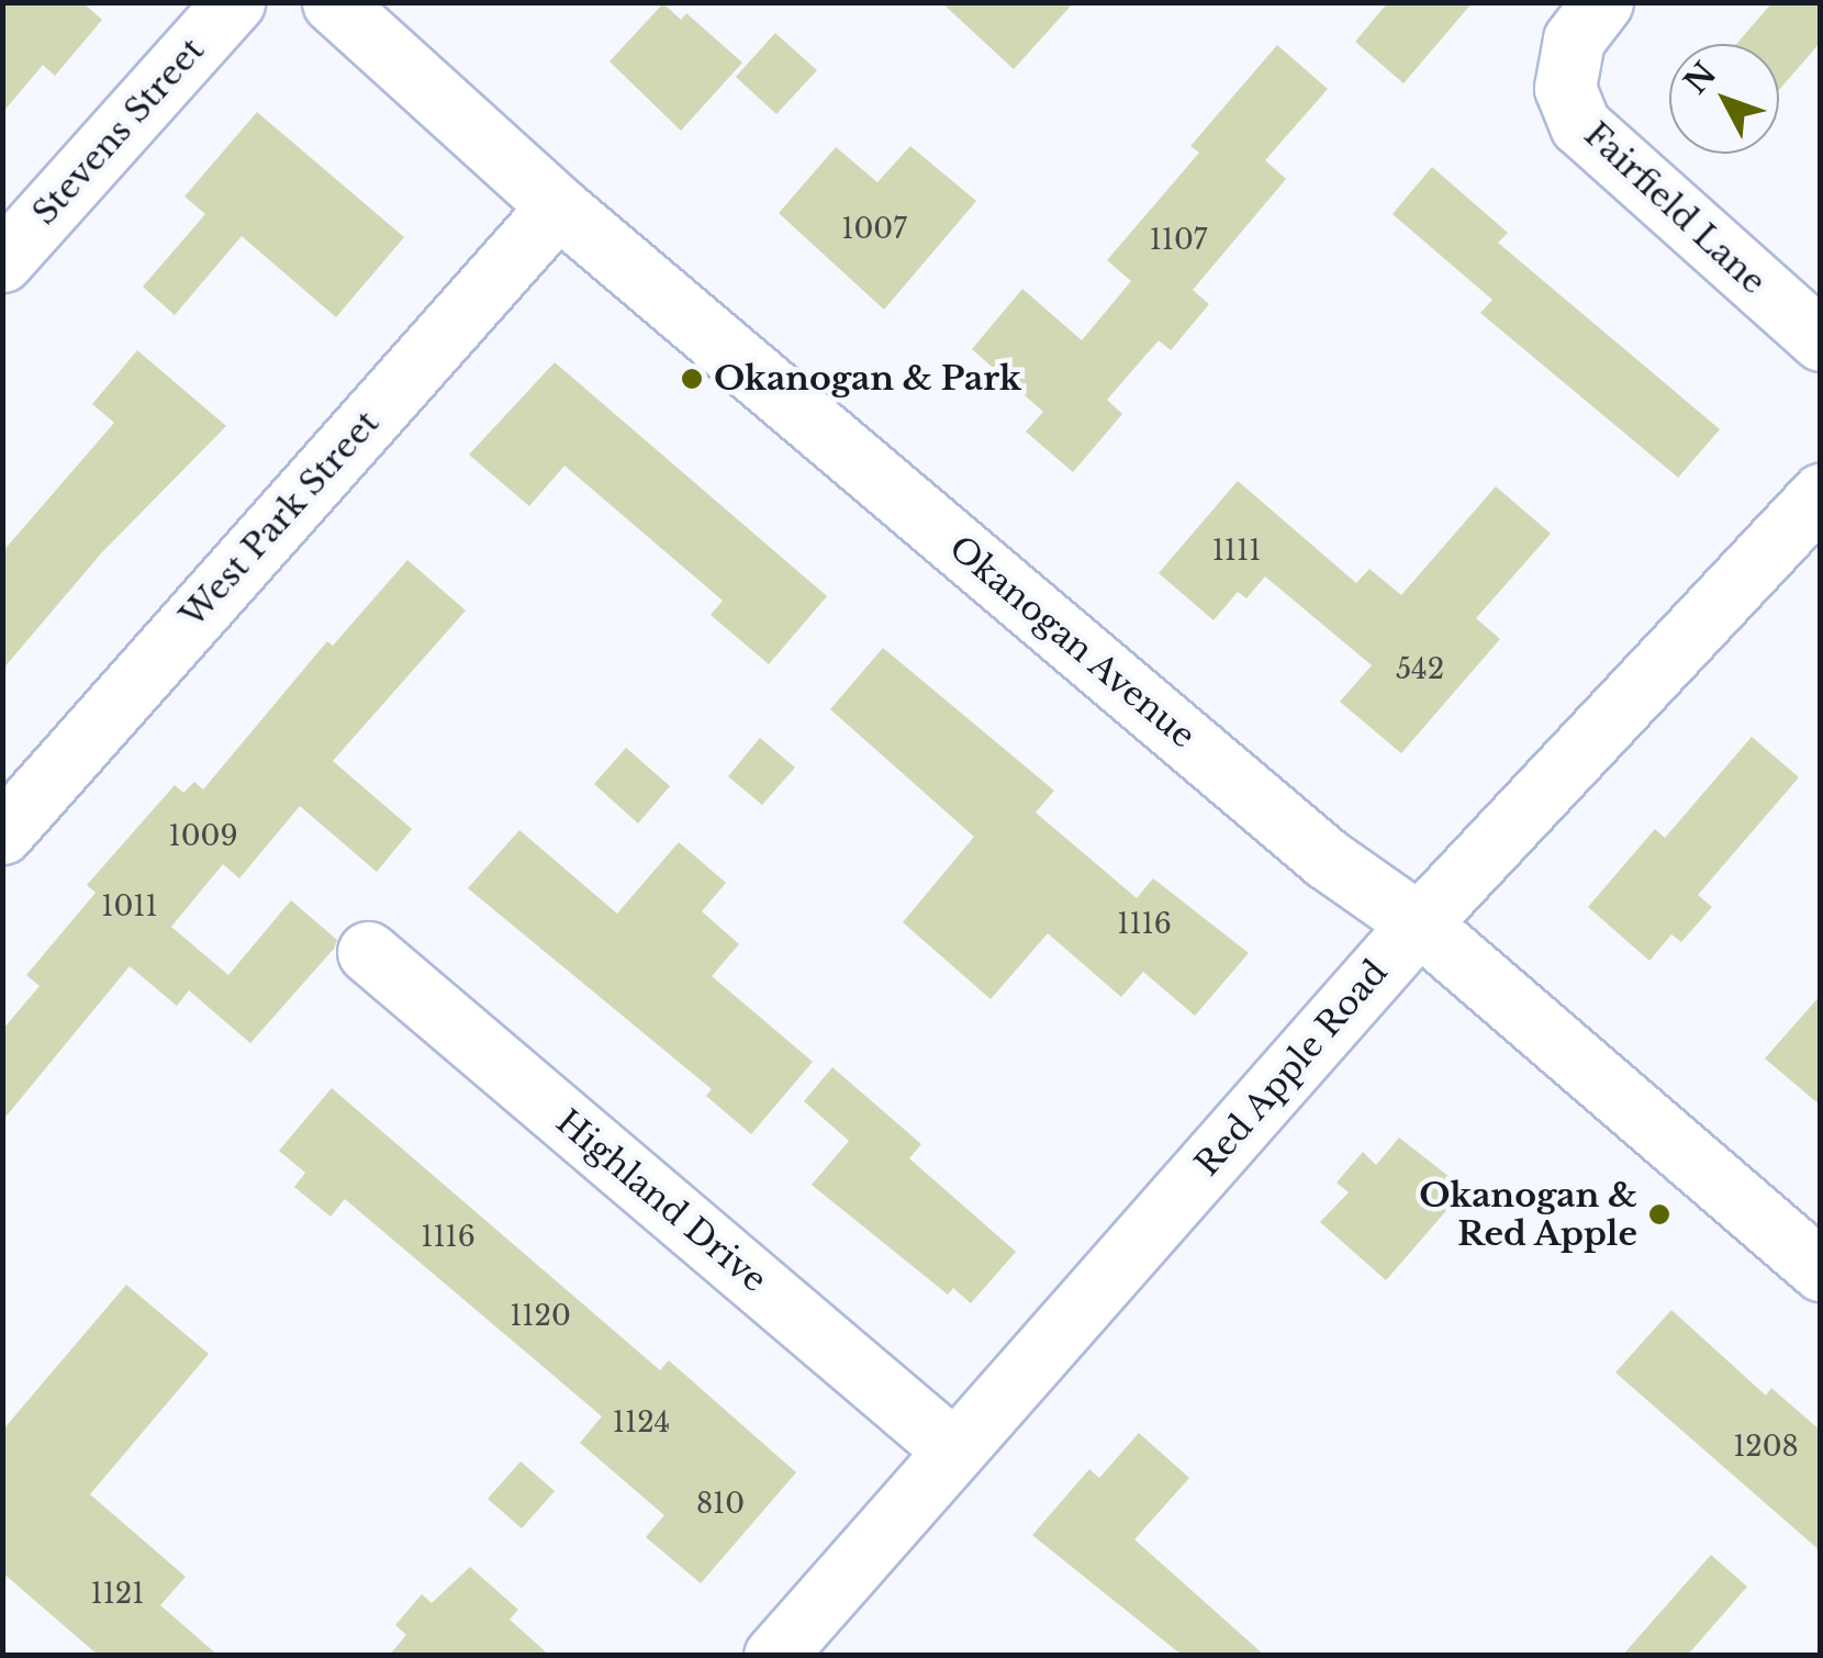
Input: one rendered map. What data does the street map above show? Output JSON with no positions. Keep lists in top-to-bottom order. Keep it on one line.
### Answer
{"streets":{"street":["Stevens Street","Fairfield Lane","West Park Street","Okanogan Avenue","Red Apple Road","Highland Drive"]},"crossings":[["West Park Street","Okanogan Avenue"],["Okanogan Avenue","Red Apple Road"],["Red Apple Road","Highland Drive"]],"places":["Okanogan & Park","Okanogan & Red Apple"],"house_numbers":["1007","1107","1111","542","1009","1011","1116","1116","1120","1124","1208","810","1121"],"north":"top left"}
